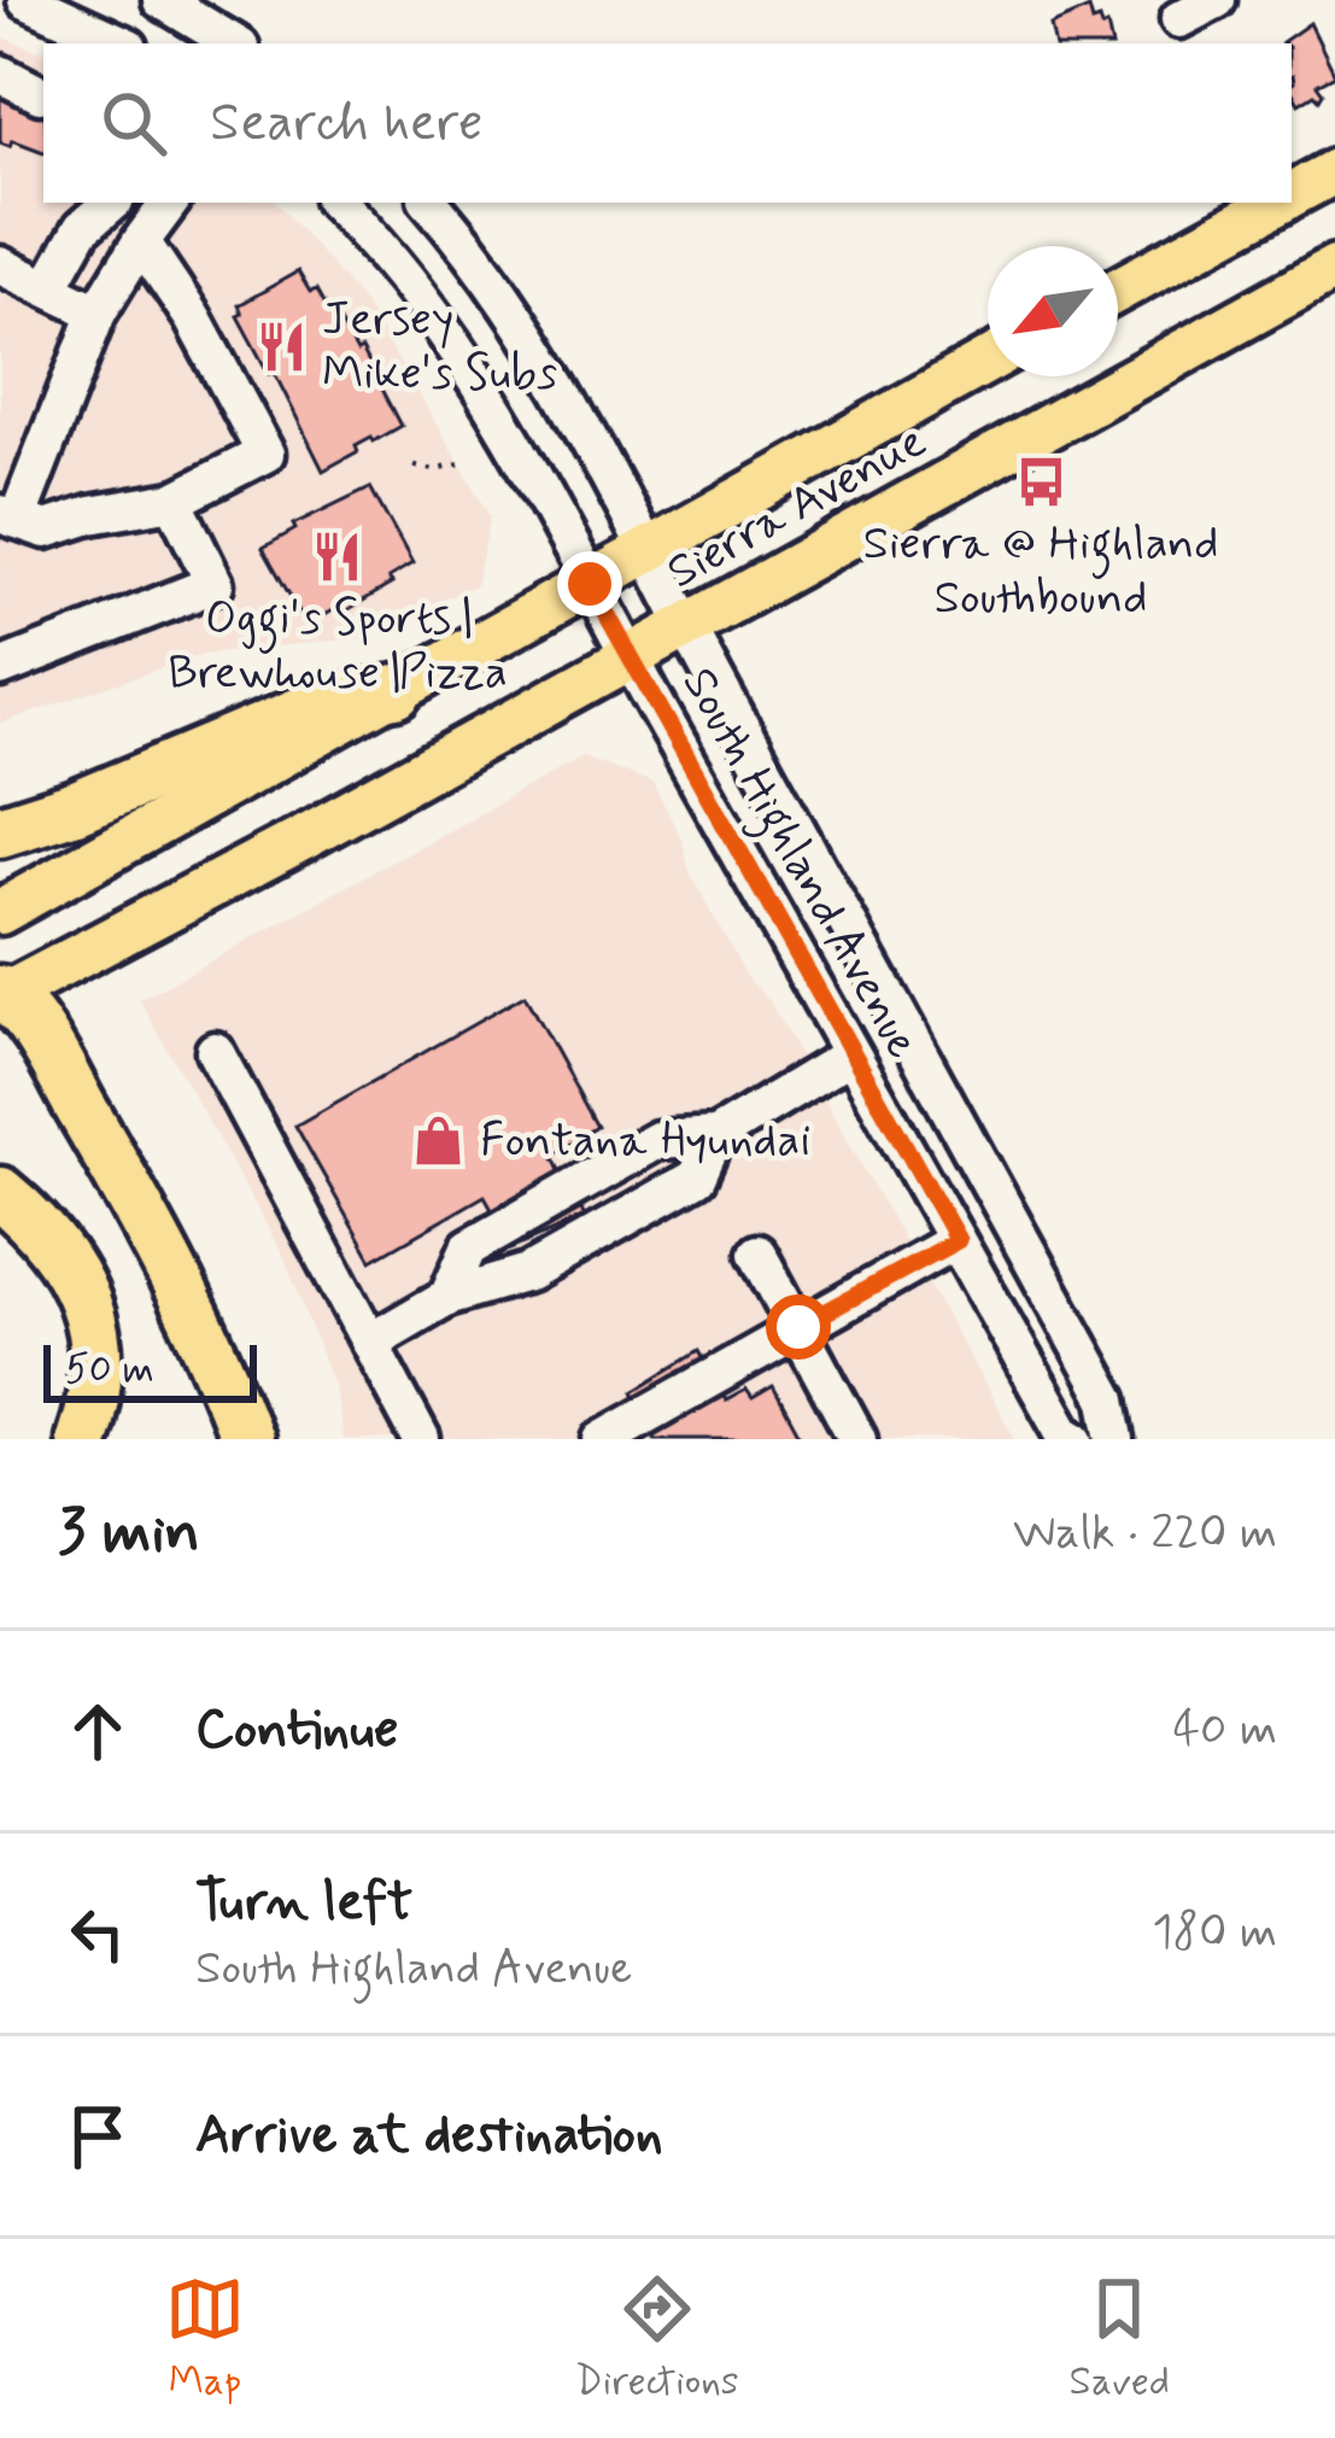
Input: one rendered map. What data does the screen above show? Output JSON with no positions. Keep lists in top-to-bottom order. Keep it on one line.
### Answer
{"streets":{"main road":["Sierra Avenue"],"street":["South Highland Avenue"]},"crossings":[["Sierra Avenue","South Highland Avenue"]],"places":{"restaurant":["Jersey Mike's Subs","Oggi's Sports | Brewhouse |Pizza"],"bus stop":["Sierra @ Highland Southbound"],"shop":["Fontana Hyundai"]},"scale_bar":"50 m","north":"bottom left","page":{"search":"Search here","scale":"50 m","heading":["3 min","Walk · 220 m"],"list":[["Continue","40 m"],["Turn left","South Highland Avenue","180 m"],"Arrive at destination"],"nav":["Map","Directions","Saved"]}}
